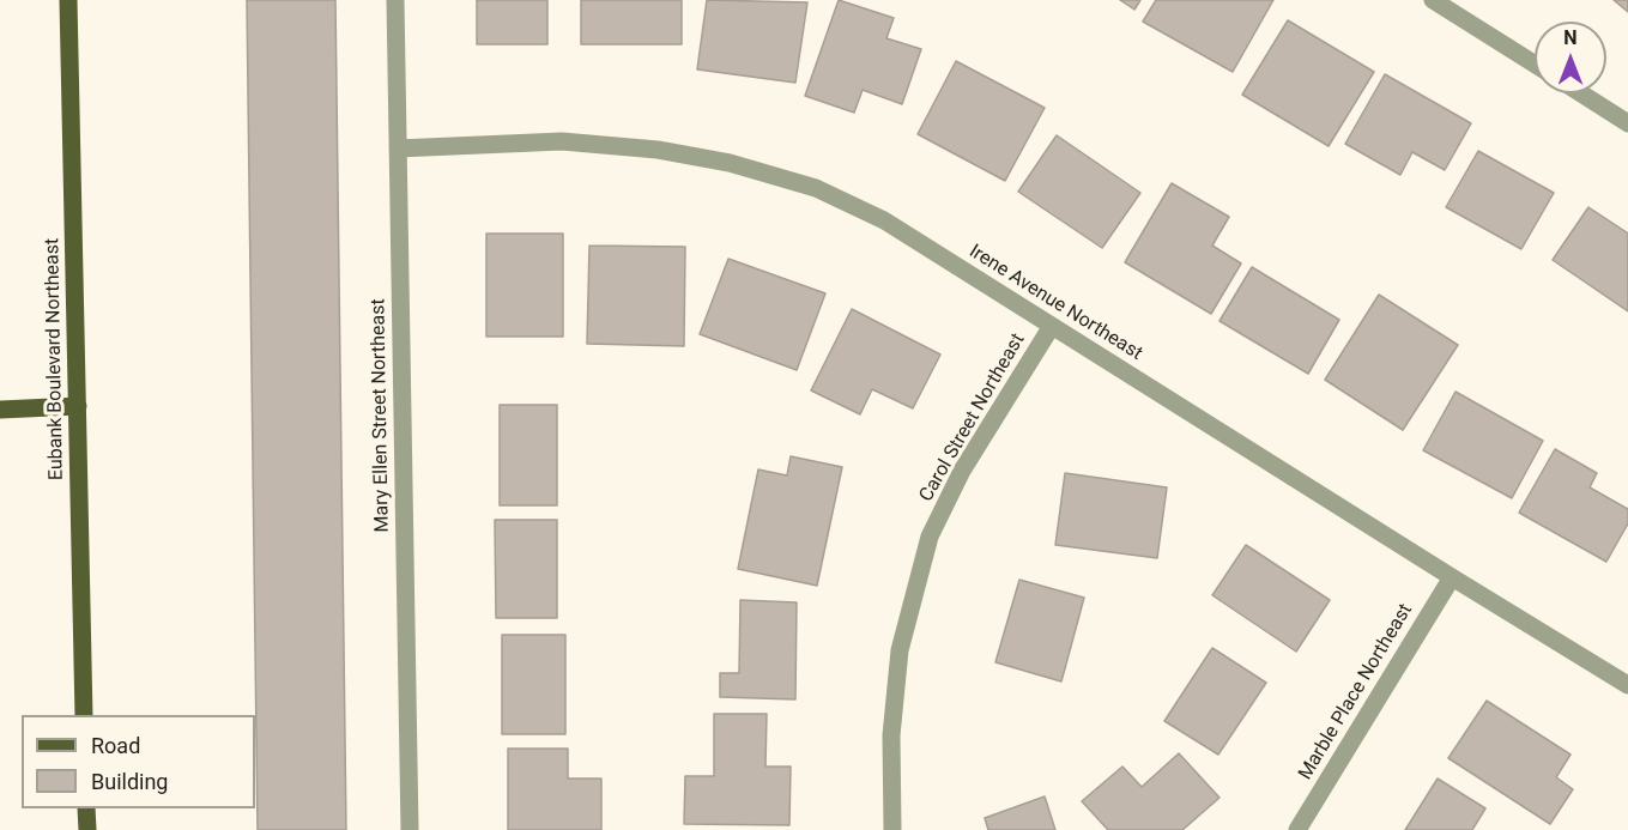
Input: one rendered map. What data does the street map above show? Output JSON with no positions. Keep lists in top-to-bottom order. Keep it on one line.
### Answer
{"streets":{"main road":["Eubank Boulevard Northeast"],"street":["Irene Avenue Northeast","Mary Ellen Street Northeast","Carol Street Northeast","Marble Place Northeast"]},"crossings":[["Irene Avenue Northeast","Mary Ellen Street Northeast"],["Irene Avenue Northeast","Carol Street Northeast"],["Irene Avenue Northeast","Marble Place Northeast"]],"legend":["Road","Building"],"north":"top"}
